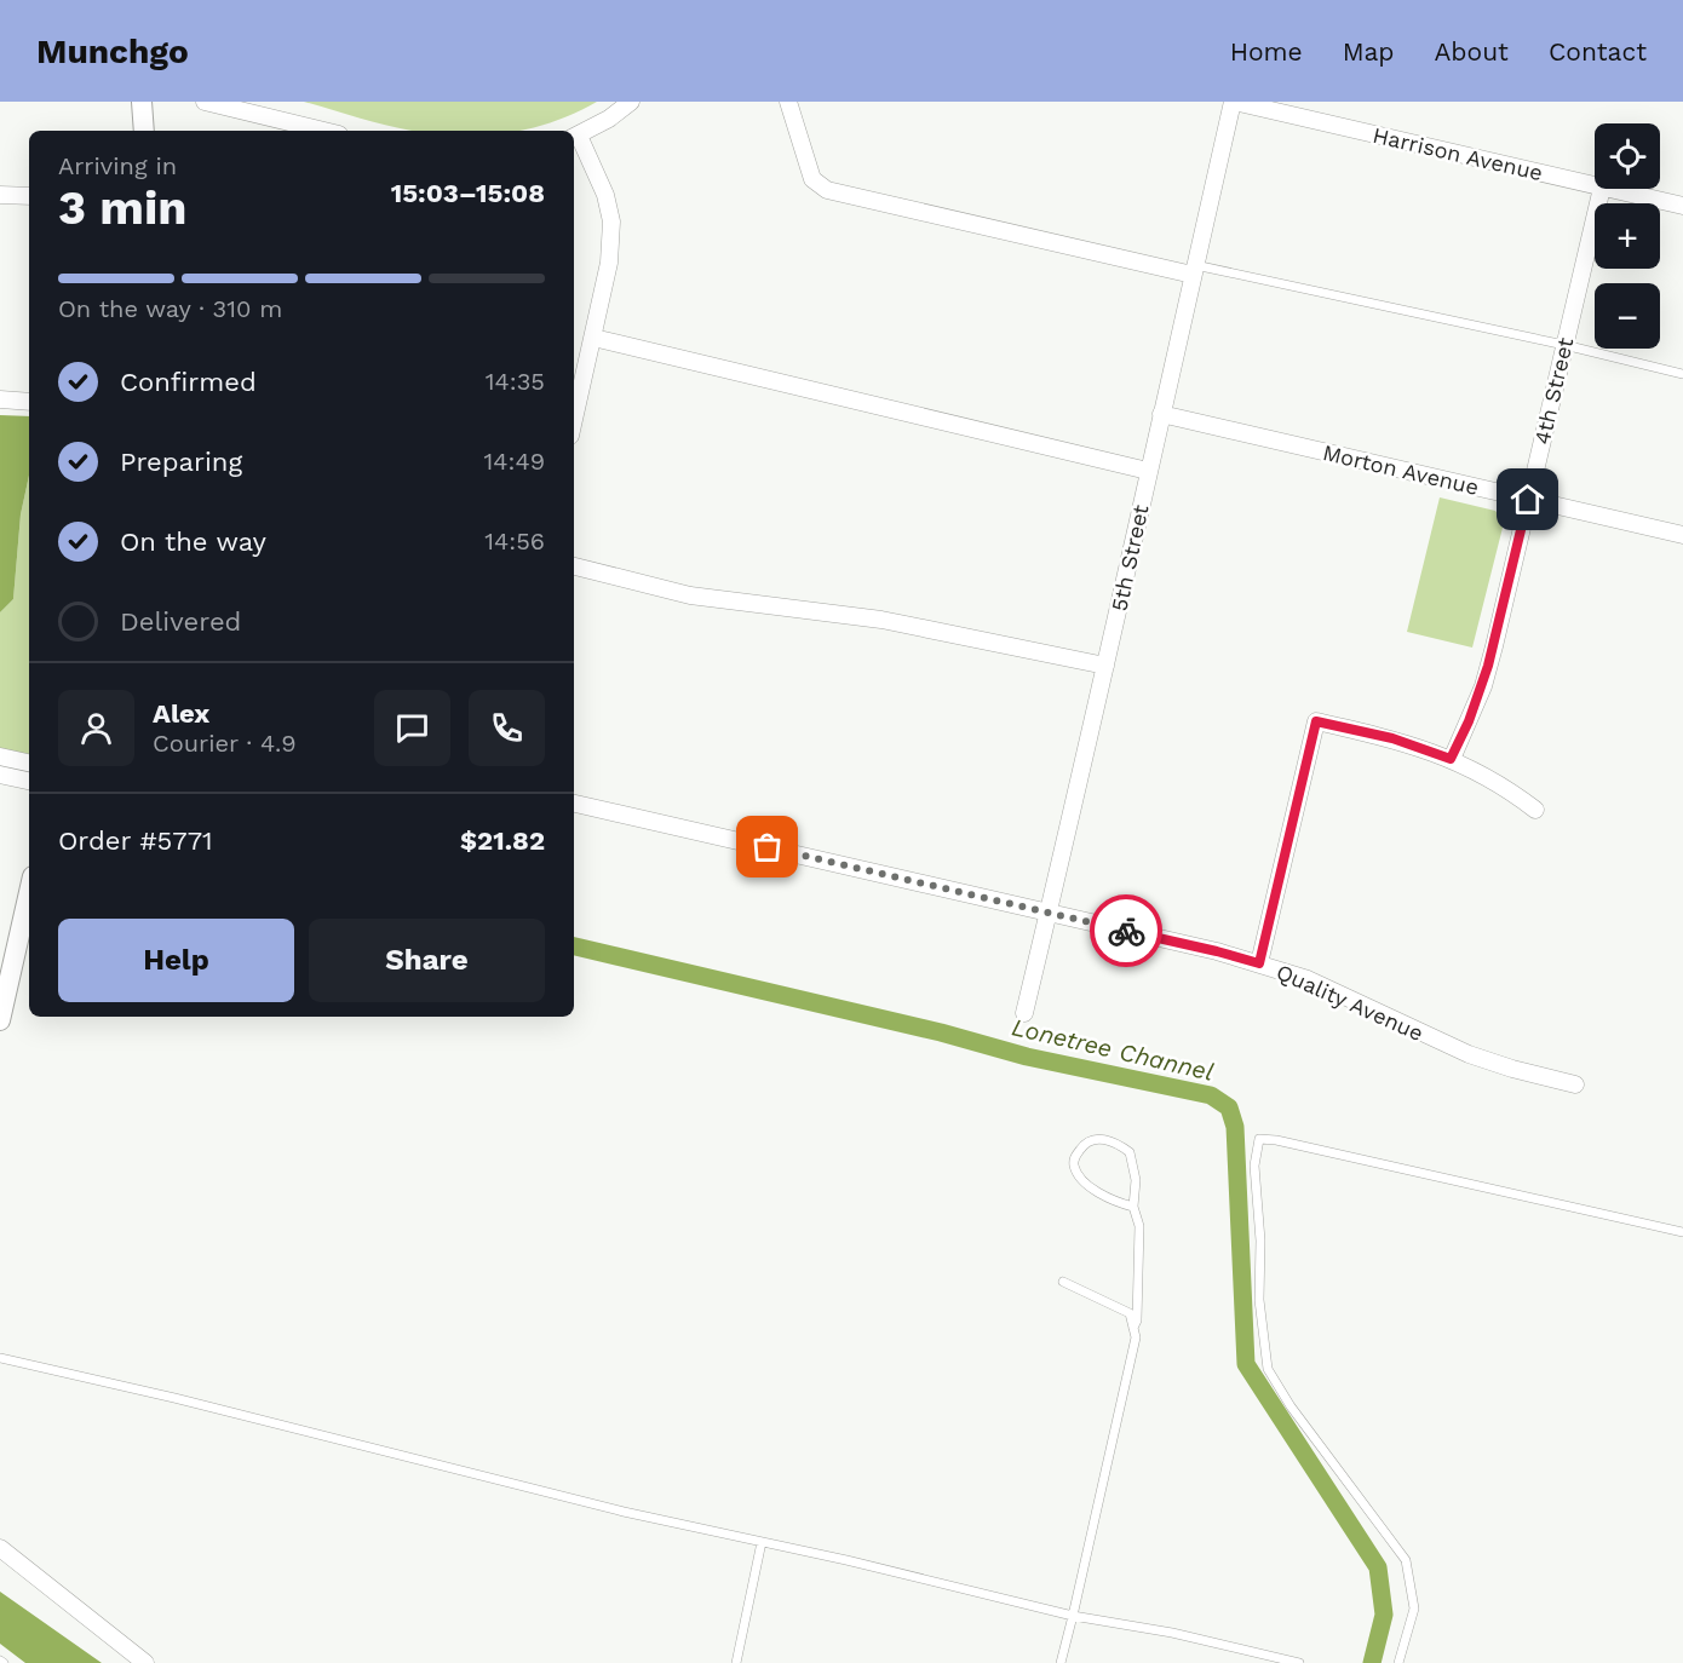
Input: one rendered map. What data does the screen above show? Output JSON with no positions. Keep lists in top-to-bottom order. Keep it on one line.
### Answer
{"streets":{"street":["Harrison Avenue","4th Street","Morton Avenue","5th Street","Quality Avenue"]},"crossings":[["Harrison Avenue","5th Street"],["4th Street","Morton Avenue"],["Morton Avenue","5th Street"],["5th Street","Quality Avenue"]],"water":["Lonetree Channel"],"page":{"header":"Munchgo","nav":["Home","Map","About","Contact"],"map_buttons":["+","−"],"heading":["3 min","Arriving in","15:03–15:08"],"panel":["Alex","Courier · 4.9","Order #5771","$21.82"],"bar":"On the way · 310 m","list":[["Confirmed","14:35"],["Preparing","14:49"],["On the way","14:56"],"Delivered"],"buttons":["Help","Share"]}}
